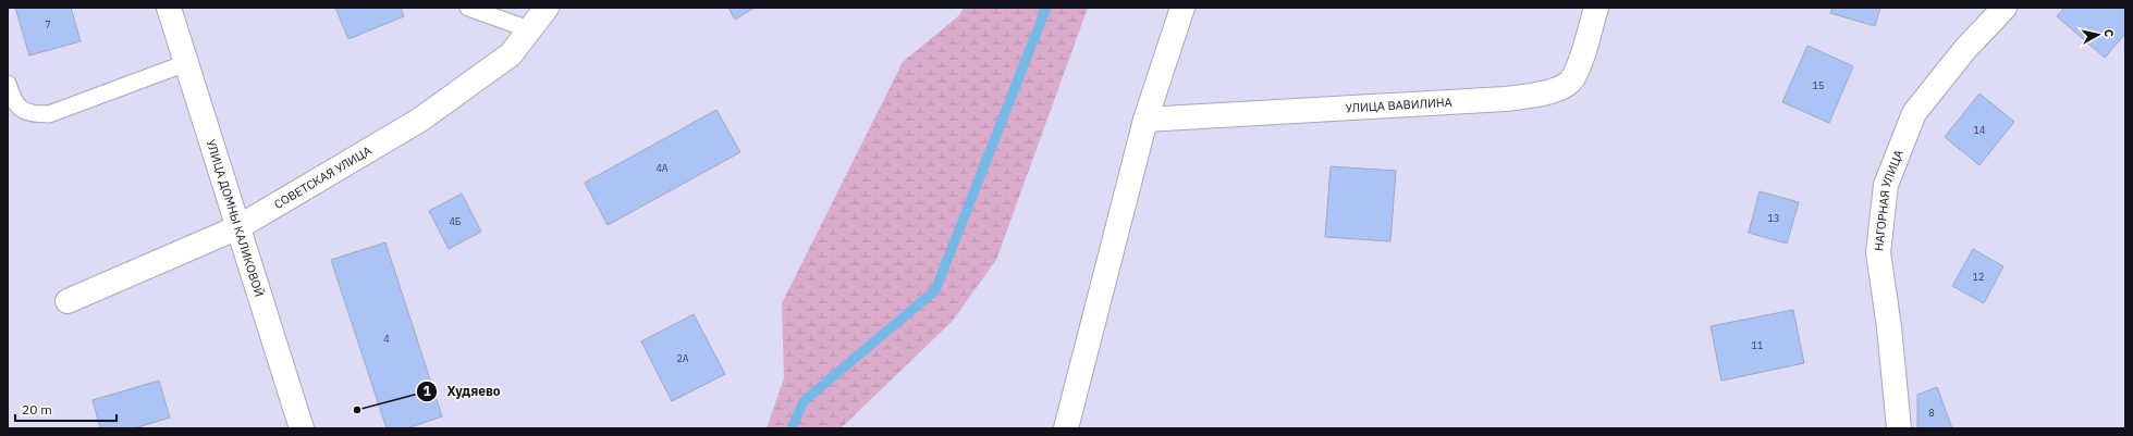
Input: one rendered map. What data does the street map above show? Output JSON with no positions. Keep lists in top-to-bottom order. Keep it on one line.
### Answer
{"streets":{"street":["УЛИЦА ВАВИЛИНА","СОВЕТСКАЯ УЛИЦА","НАГОРНАЯ УЛИЦА","УЛИЦА ДОМНЫ КАЛИКОВОЙ"]},"crossings":[["СОВЕТСКАЯ УЛИЦА","УЛИЦА ДОМНЫ КАЛИКОВОЙ"]],"places":["Худяево"],"house_numbers":["7","15","14","4А","13","4Б","12","4","11","2А","8"],"scale_bar":"20 m","north":"right"}
